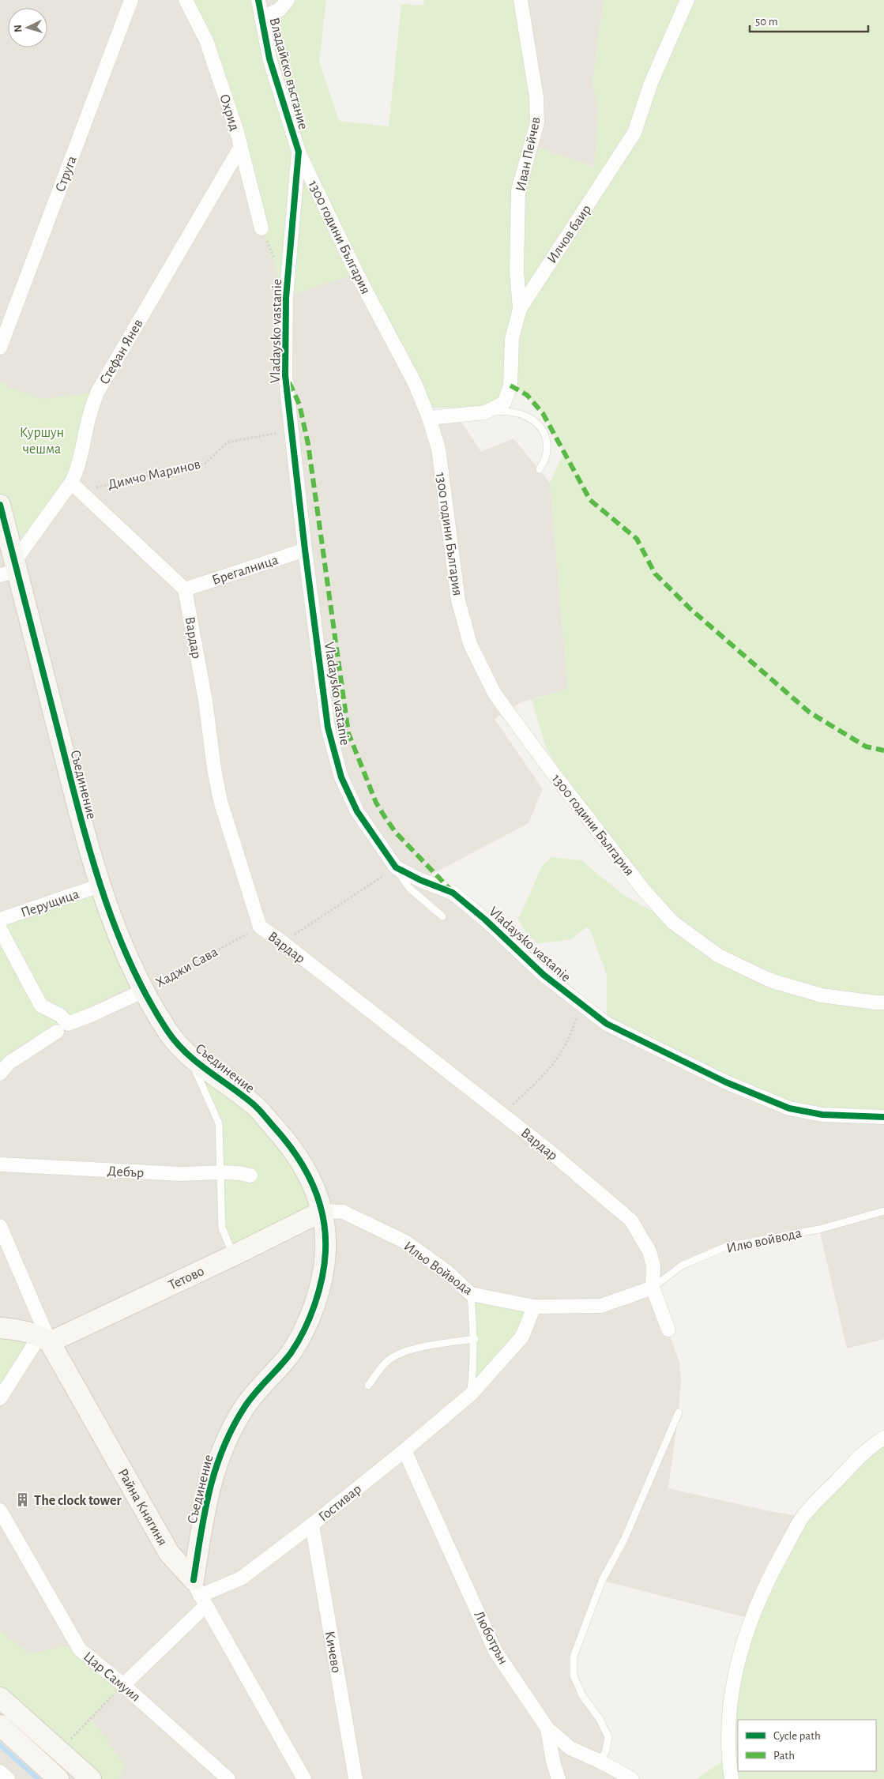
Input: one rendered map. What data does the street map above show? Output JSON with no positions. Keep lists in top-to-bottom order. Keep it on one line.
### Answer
{"streets":{"street":["Владайско въстание","Охрид","Иван Пейчев","Струга","Илчов баир","1300 години България","Vladaysko vastanie","Стефан Янев","Брегалница","Вардар","Съединение","Перущица","Хаджи Сава","Дебър","Ильо Войвода","Тетово","Гостивар","Райна Княгиня","Люботрън","Кичево","Цар Самуил"],"lane":["Илю войвода"],"path":["Димчо Маринов"]},"crossings":[["Владайско въстание","1300 години България"],["Владайско въстание","Vladaysko vastanie"],["Охрид","Стефан Янев"],["Иван Пейчев","Илчов баир"],["Илчов баир","1300 години България"],["1300 години България","Vladaysko vastanie"],["Vladaysko vastanie","Димчо Маринов"],["Vladaysko vastanie","Брегалница"],["Стефан Янев","Димчо Маринов"],["Стефан Янев","Съединение"],["Брегалница","Вардар"],["Вардар","Хаджи Сава"],["Вардар","Илю войвода"],["Вардар","Ильо Войвода"],["Съединение","Перущица"],["Съединение","Хаджи Сава"],["Съединение","Ильо Войвода"],["Съединение","Тетово"],["Съединение","Гостивар"],["Съединение","Райна Княгиня"],["Илю войвода","Ильо Войвода"],["Ильо Войвода","Тетово"],["Ильо Войвода","Гостивар"],["Тетово","Райна Княгиня"],["Гостивар","Райна Княгиня"],["Гостивар","Люботрън"],["Гостивар","Кичево"],["Гостивар","Цар Самуил"]],"parks":["Куршун чешма"],"places":{"building":["The clock tower"]},"legend":["Cycle path","Path"],"scale_bar":"50 m","north":"left"}
